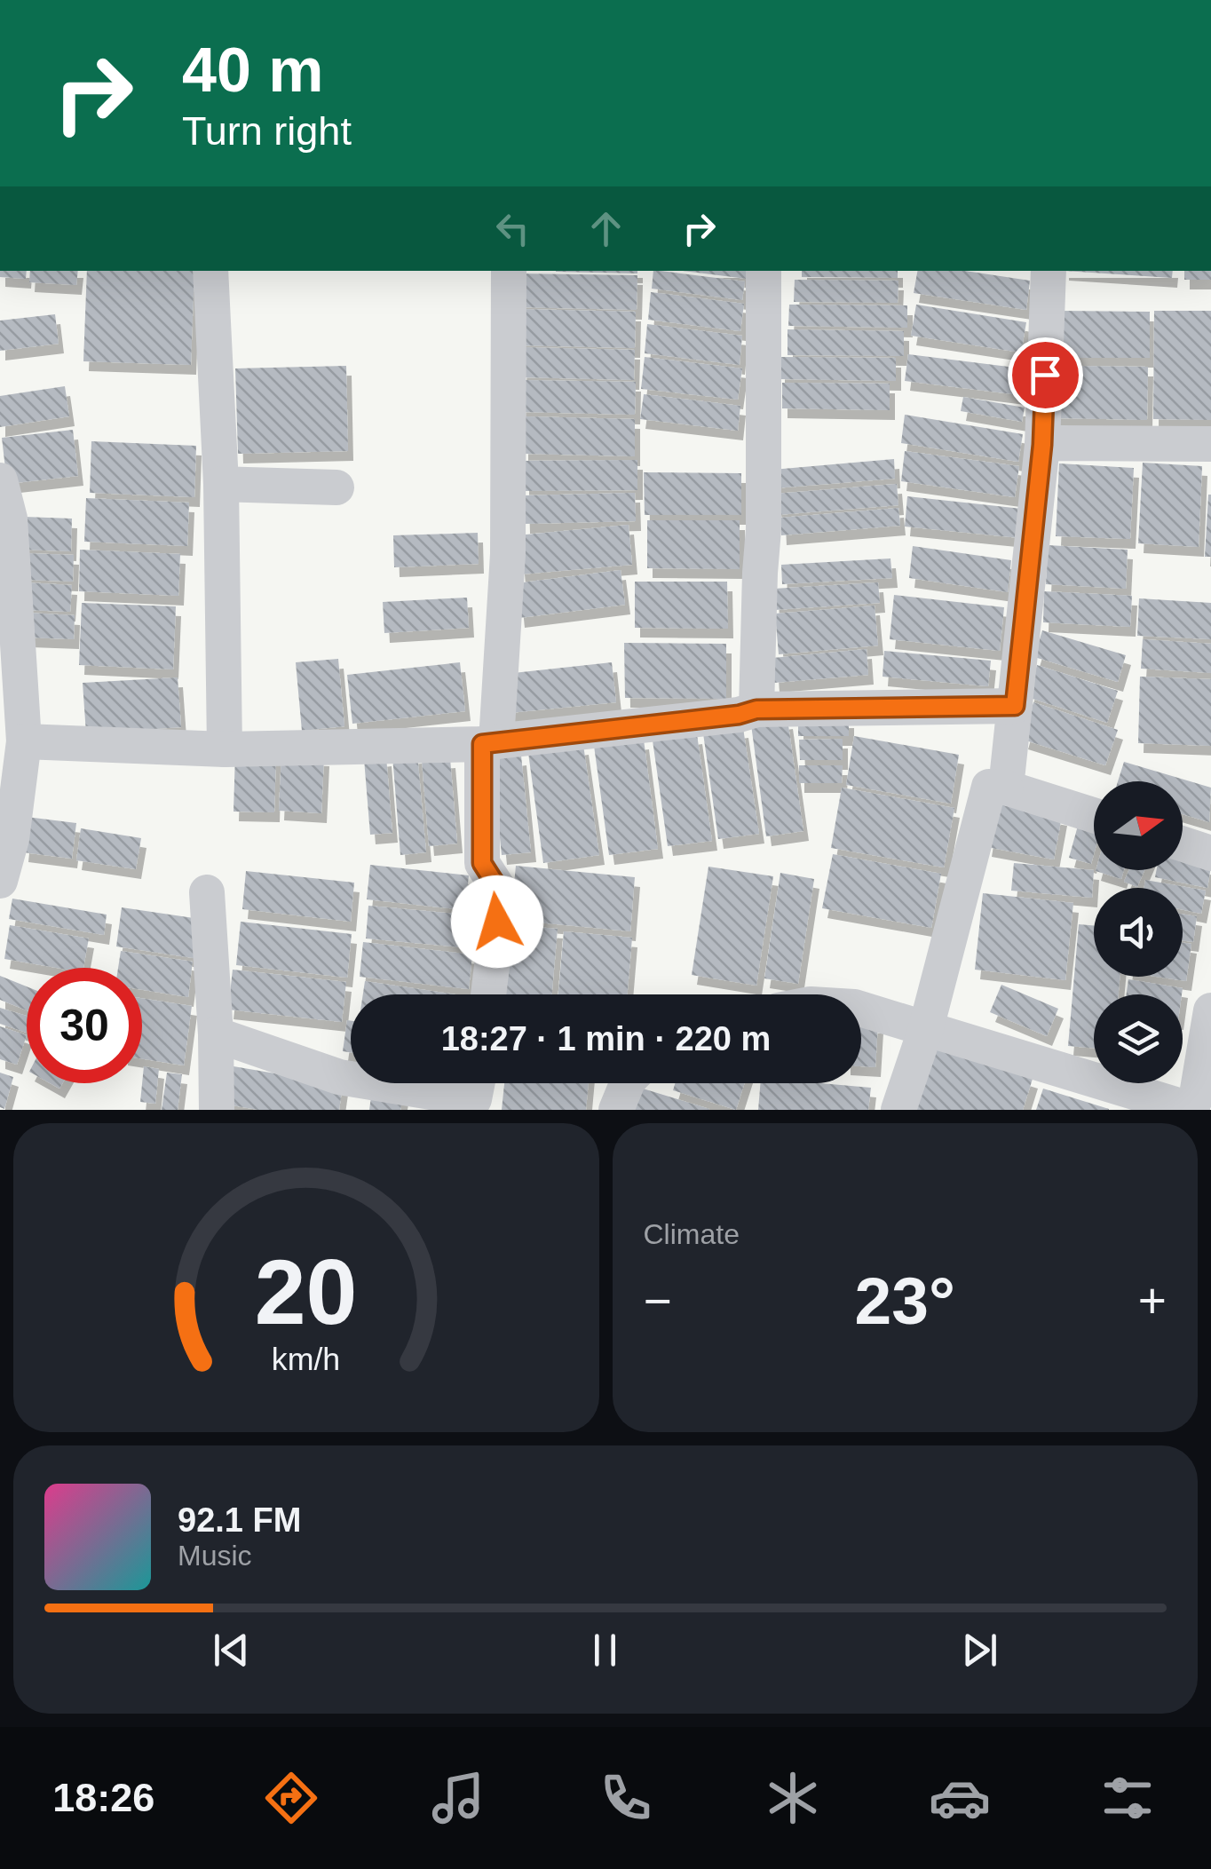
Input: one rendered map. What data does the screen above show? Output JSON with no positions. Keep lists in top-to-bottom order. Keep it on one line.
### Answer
{"north":"right","page":{"turn":["40 m","Turn right"],"limit":"30","trip":"18:27 · 1 min · 220 m","tile":"Climate","heat":["−","23°","+"],"song":["92.1 FM","Music"],"tabs":"18:26","gauge":["20","km/h"]}}
